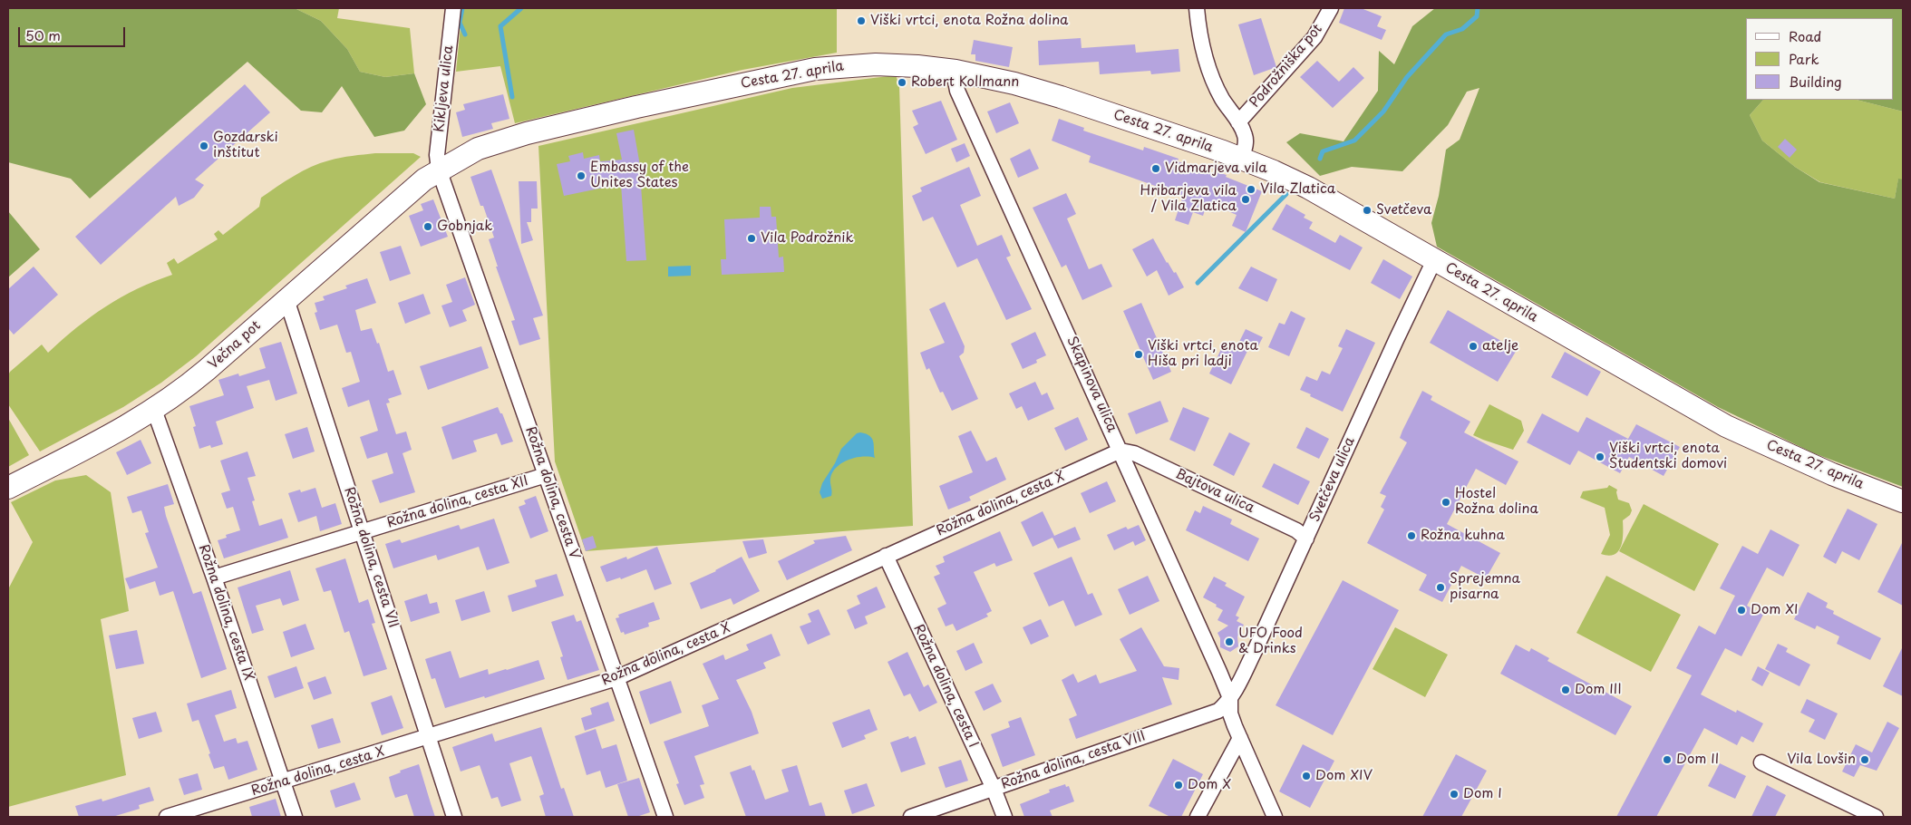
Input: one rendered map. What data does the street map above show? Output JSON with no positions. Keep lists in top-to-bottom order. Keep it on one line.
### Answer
{"streets":{"main road":["Cesta 27. aprila","Večna pot"],"street":["Podrožniška pot","Kikljeva ulica","Skapinova ulica","Svetčeva ulica","Bajtova ulica","Rožna dolina, cesta V","Rožna dolina, cesta XII","Rožna dolina, cesta X","Rožna dolina, cesta VII","Rožna dolina, cesta IX","Rožna dolina, cesta I","Rožna dolina, cesta VIII"]},"crossings":[["Cesta 27. aprila","Kikljeva ulica"],["Cesta 27. aprila","Večna pot"],["Cesta 27. aprila","Skapinova ulica"],["Cesta 27. aprila","Svetčeva ulica"],["Cesta 27. aprila","Rožna dolina, cesta V"],["Kikljeva ulica","Večna pot"],["Kikljeva ulica","Rožna dolina, cesta V"],["Večna pot","Rožna dolina, cesta V"],["Večna pot","Rožna dolina, cesta VII"],["Večna pot","Rožna dolina, cesta IX"],["Skapinova ulica","Svetčeva ulica"],["Skapinova ulica","Bajtova ulica"],["Skapinova ulica","Rožna dolina, cesta X"],["Skapinova ulica","Rožna dolina, cesta VIII"],["Svetčeva ulica","Bajtova ulica"],["Svetčeva ulica","Rožna dolina, cesta VIII"],["Bajtova ulica","Rožna dolina, cesta X"],["Rožna dolina, cesta V","Rožna dolina, cesta XII"],["Rožna dolina, cesta V","Rožna dolina, cesta X"],["Rožna dolina, cesta XII","Rožna dolina, cesta VII"],["Rožna dolina, cesta XII","Rožna dolina, cesta IX"],["Rožna dolina, cesta X","Rožna dolina, cesta VII"],["Rožna dolina, cesta X","Rožna dolina, cesta IX"],["Rožna dolina, cesta X","Rožna dolina, cesta I"],["Rožna dolina, cesta I","Rožna dolina, cesta VIII"]],"places":["Viški vrtci, enota Rožna dolina","Robert Kollmann","Gozdarski inštitut","Vidmarjeva vila","Embassy of the Unites States","Vila Zlatica","Hribarjeva vila / Vila Zlatica","Svetčeva","Gobnjak","Vila Podrožnik","atelje","Viški vrtci, enota Hiša pri ladji","Viški vrtci, enota Študentski domovi","Hostel Rožna dolina","Rožna kuhna","Sprejemna pisarna","Dom XI","UFO Food & Drinks","Dom III","Dom II","Vila Lovšin","Dom XIV","Dom X","Dom I"],"legend":["Road","Park","Building"],"scale_bar":"50 m"}
